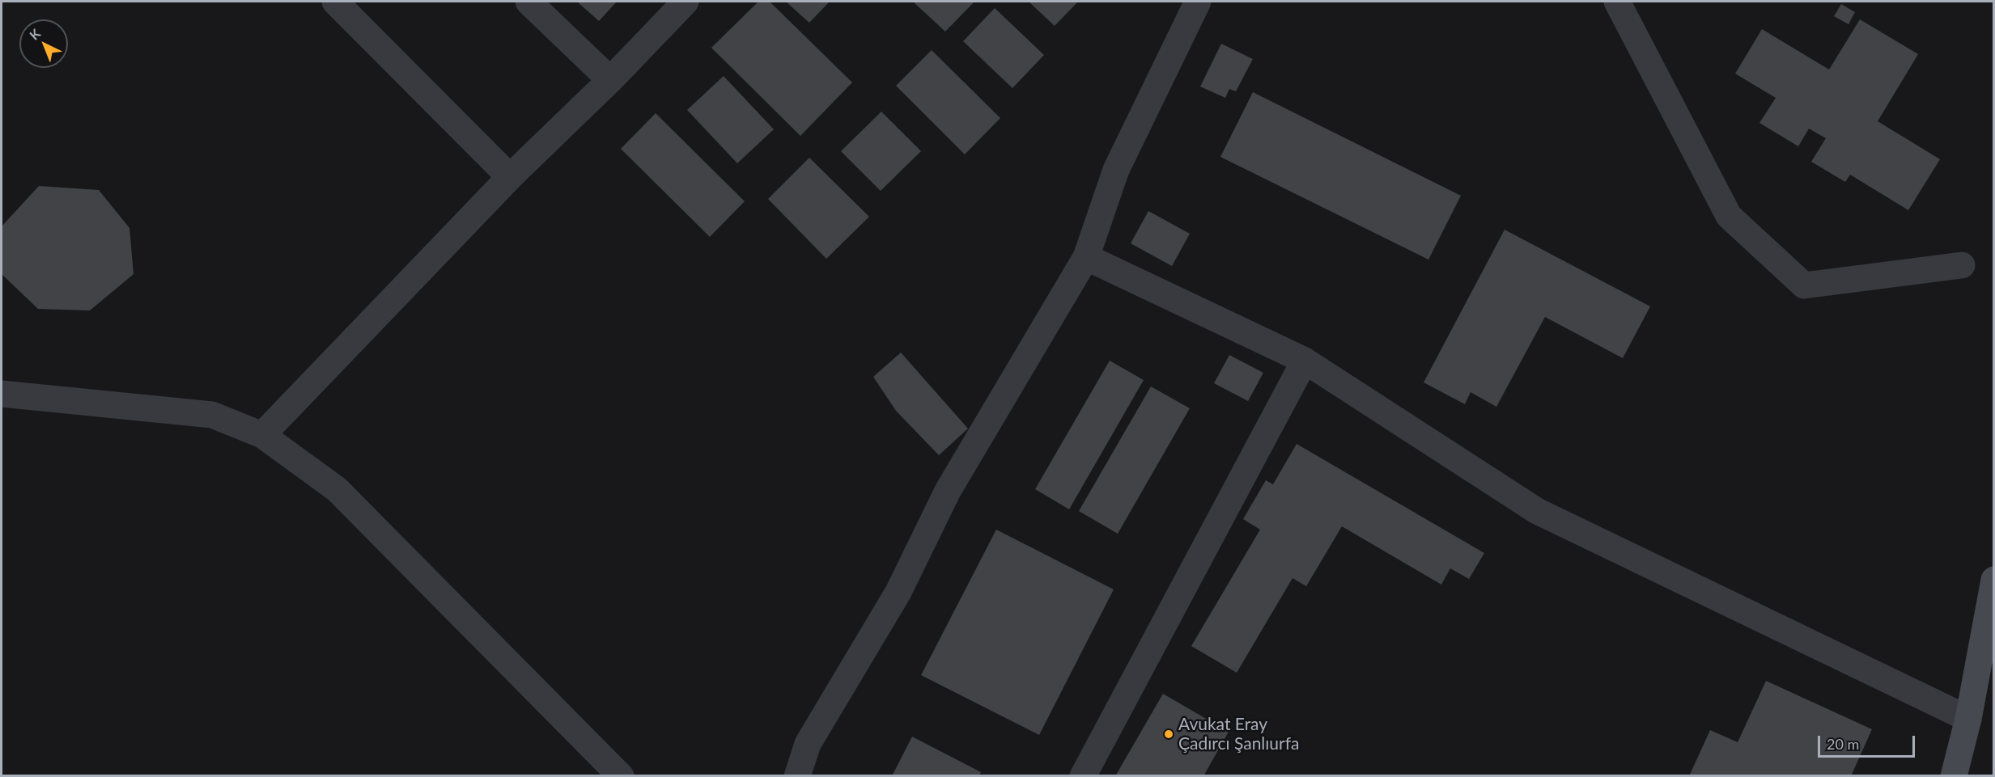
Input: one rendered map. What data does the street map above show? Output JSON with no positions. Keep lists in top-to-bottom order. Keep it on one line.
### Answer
{"places":["Avukat Eray Çadırcı Şanlıurfa"],"scale_bar":"20 m","north":"top left"}
